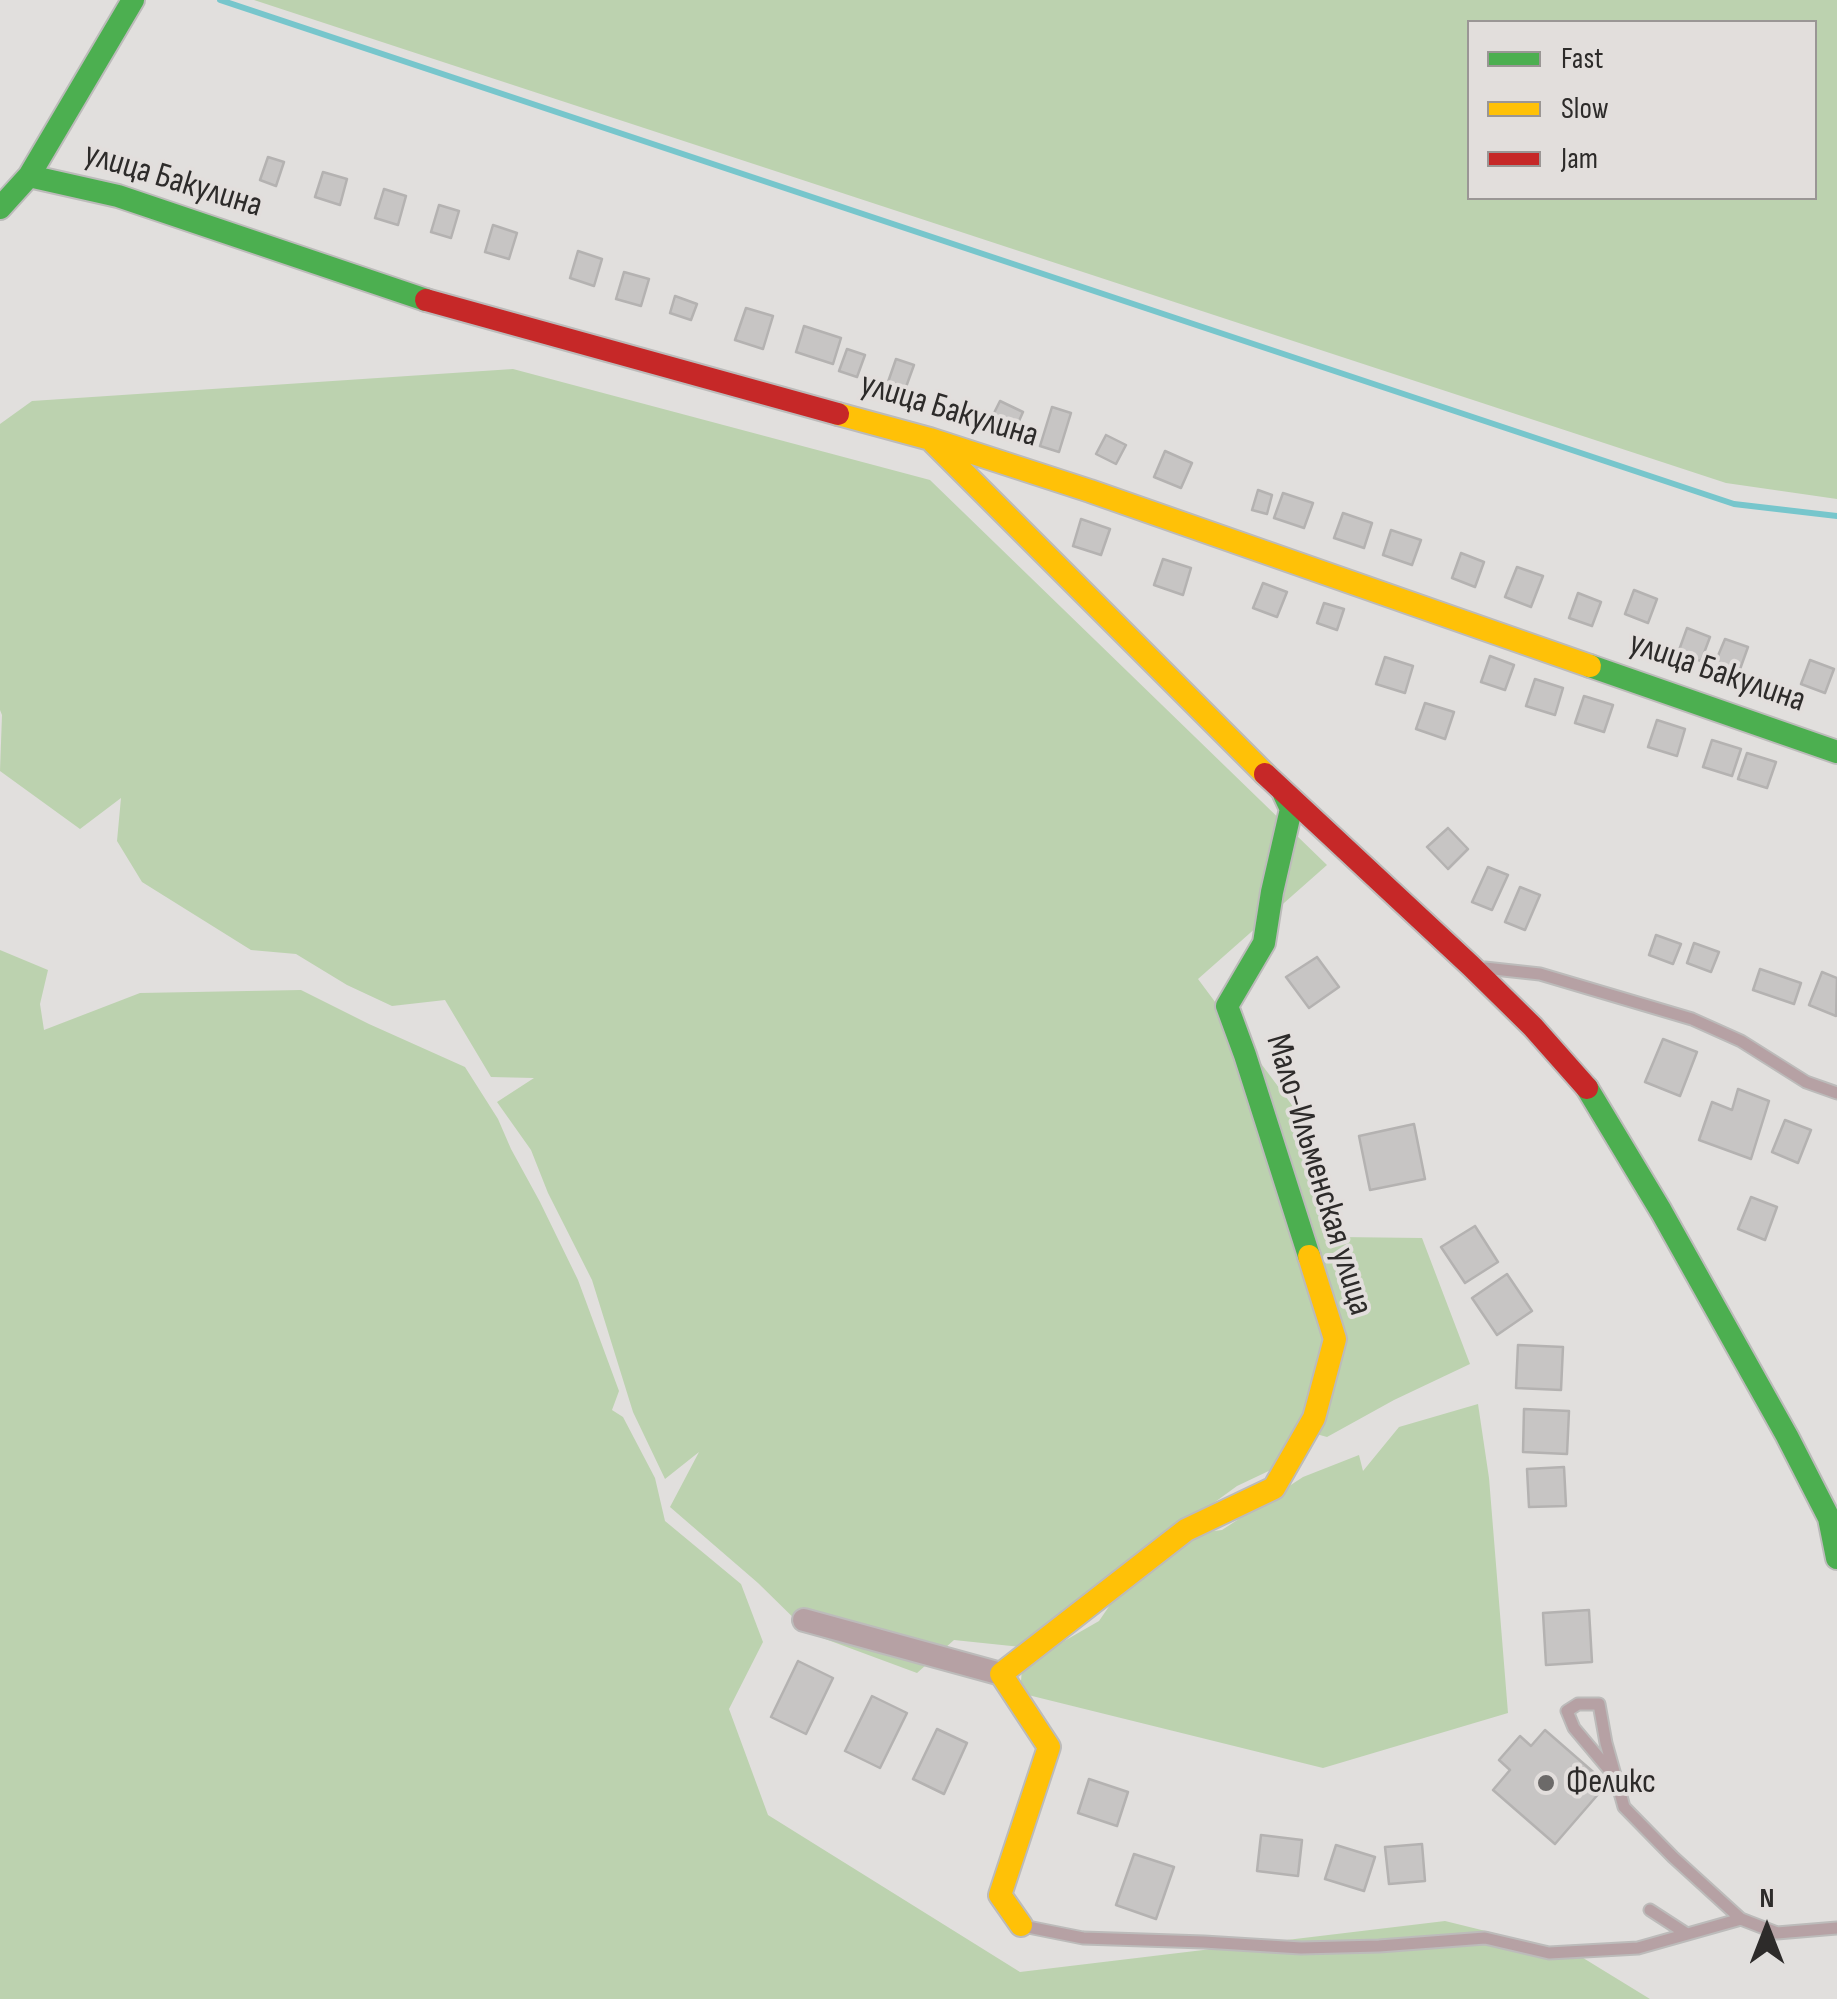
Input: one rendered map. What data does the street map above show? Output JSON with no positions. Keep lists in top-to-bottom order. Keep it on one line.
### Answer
{"streets":{"street":["улица Бакулина","Мало-Ильменская улица"]},"places":["Феликс"],"legend":["Fast","Slow","Jam"],"north":"top"}
